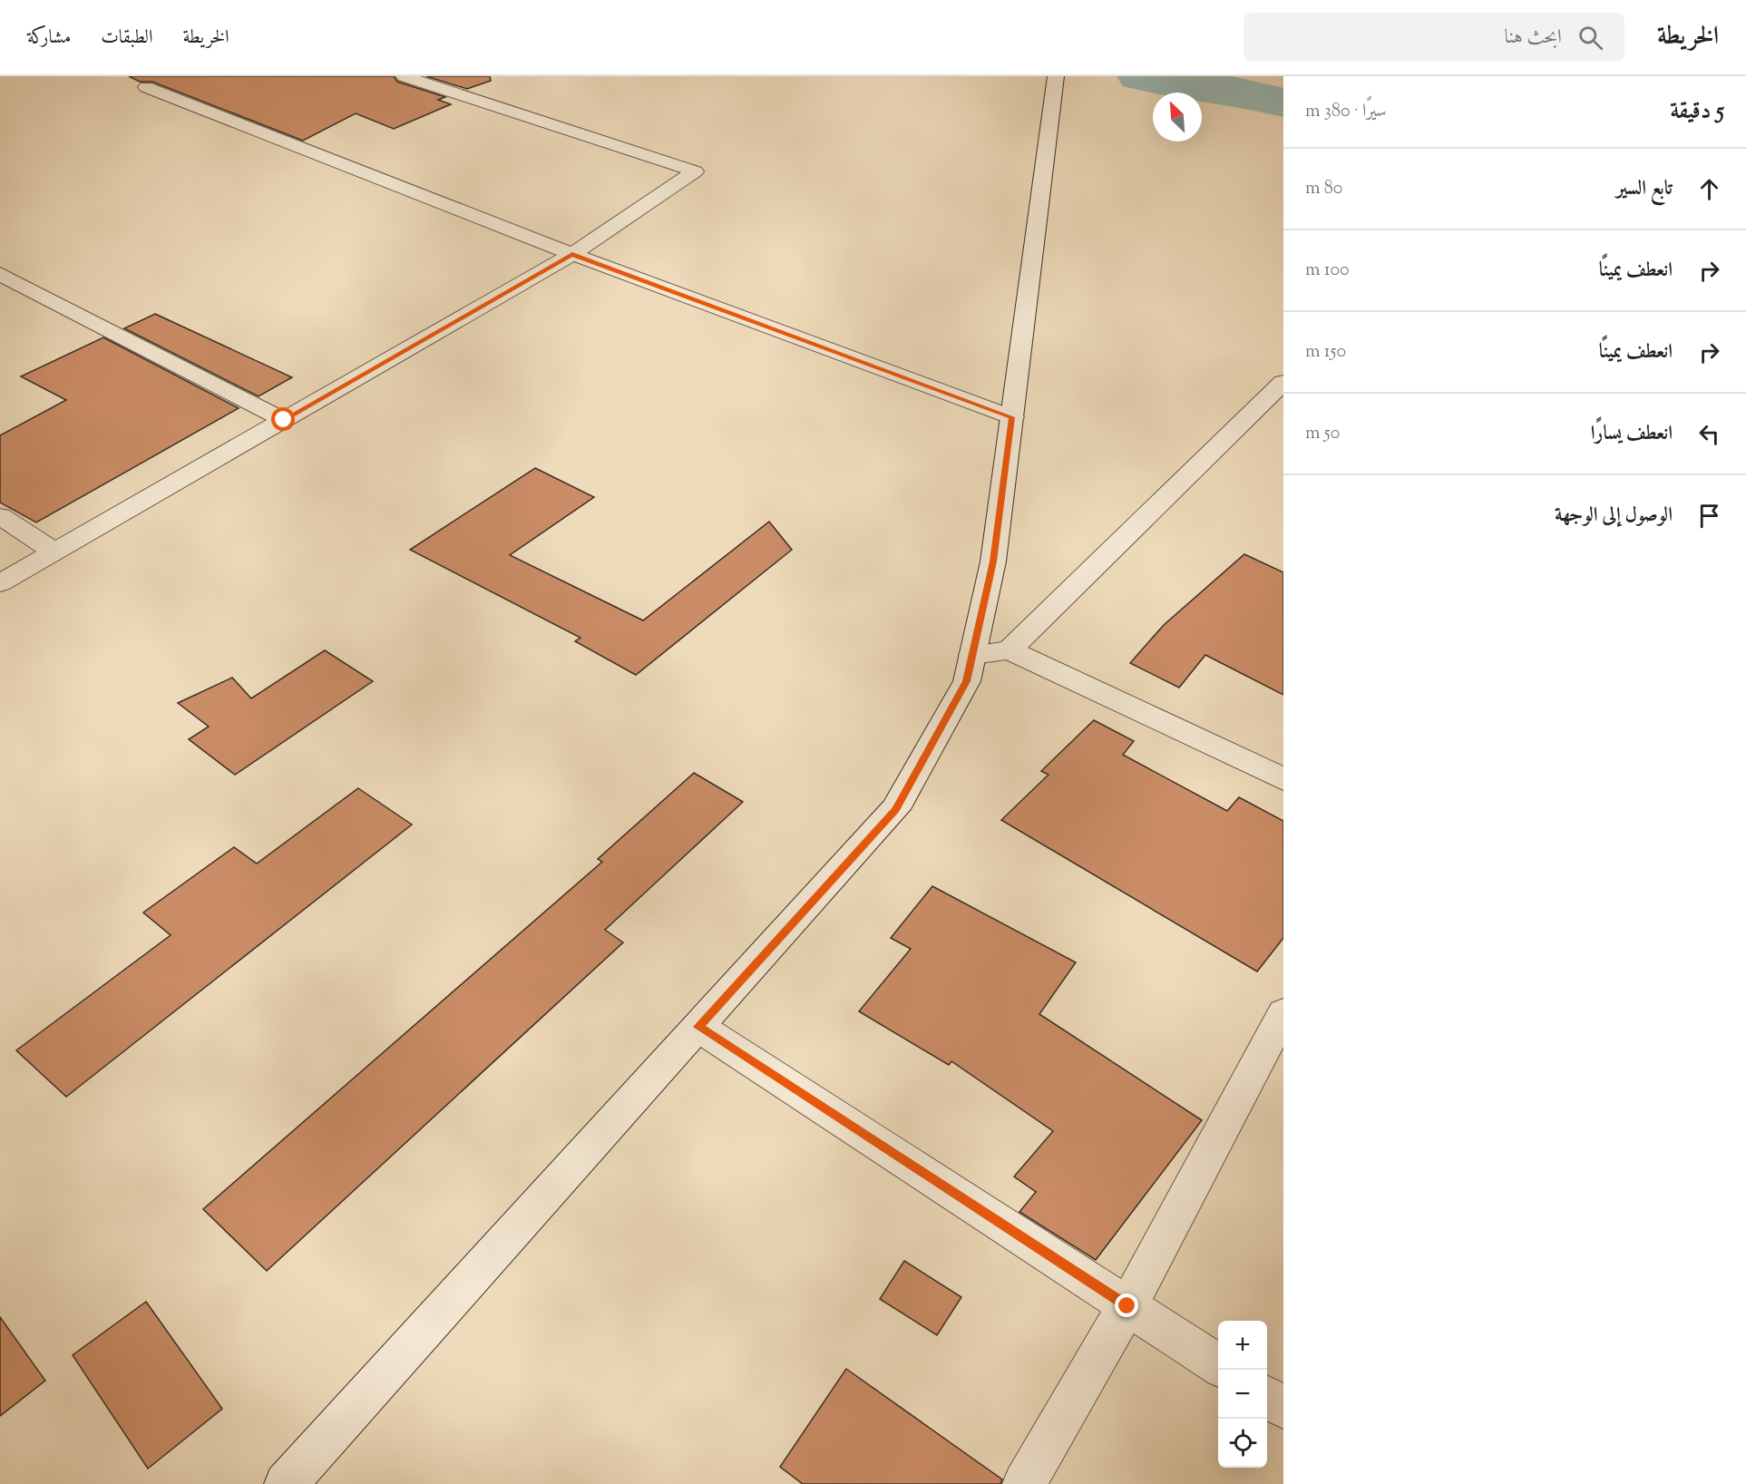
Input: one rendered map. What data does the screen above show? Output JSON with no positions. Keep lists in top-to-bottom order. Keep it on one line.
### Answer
{"north":"top left","page":{"header":"الخريطة","search":"ابحث هنا","nav":["الخريطة","الطبقات","مشاركة"],"heading":["5 دقيقة","سيرًا · 380 m"],"list":[["تابع السير","80 m"],["انعطف يمينًا","100 m"],["انعطف يمينًا","150 m"],["انعطف يسارًا","50 m"],"الوصول إلى الوجهة"],"map_buttons":["+","−"]}}
